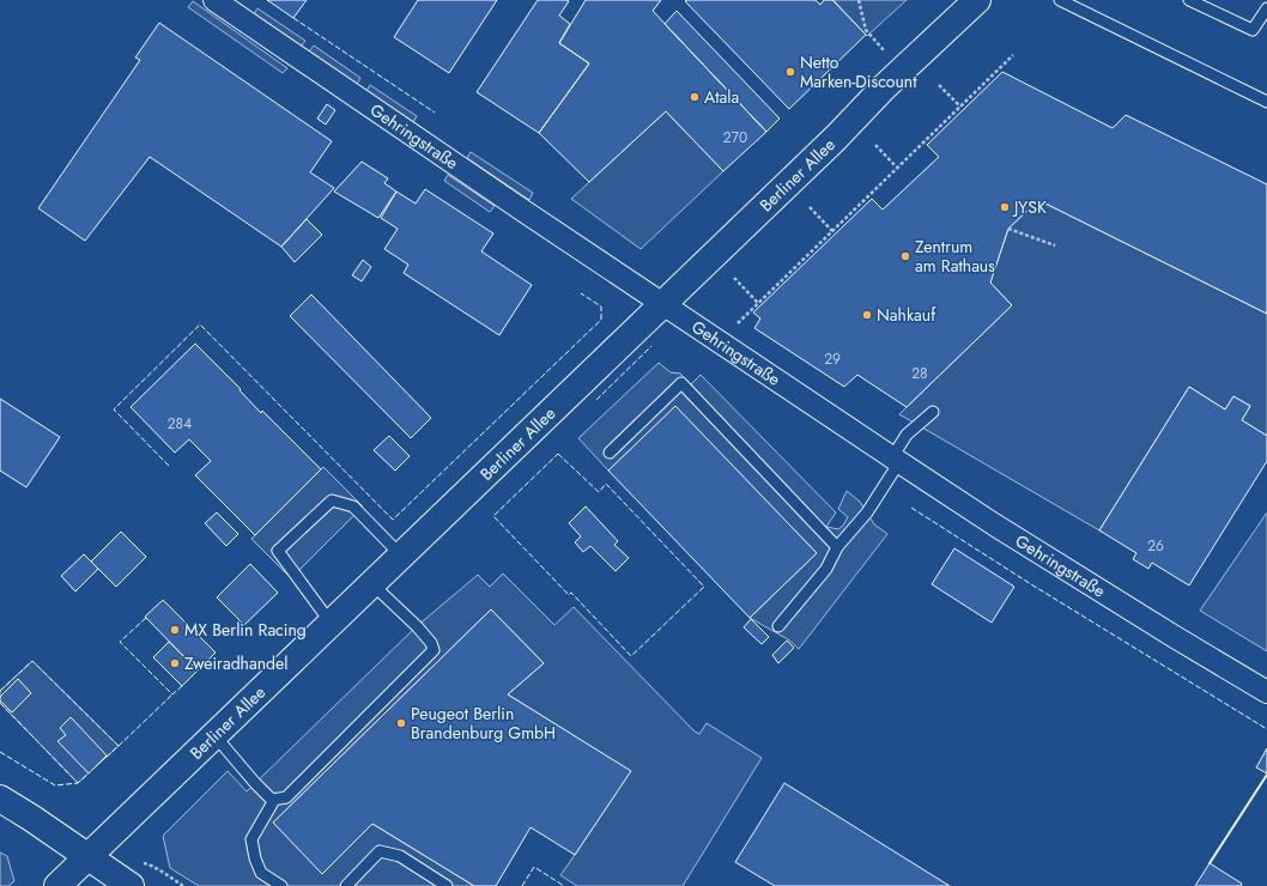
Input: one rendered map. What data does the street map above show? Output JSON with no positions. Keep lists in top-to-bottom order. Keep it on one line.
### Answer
{"streets":{"main road":["Berliner Allee"],"street":["Gehringstraße"]},"crossings":[["Gehringstraße","Berliner Allee"]],"places":["Netto Marken-Discount","Atala","JYSK","Zentrum am Rathaus","Nahkauf","MX Berlin Racing","Zweiradhandel","Peugeot Berlin Brandenburg GmbH"],"house_numbers":["270","29","28","284","26"]}
